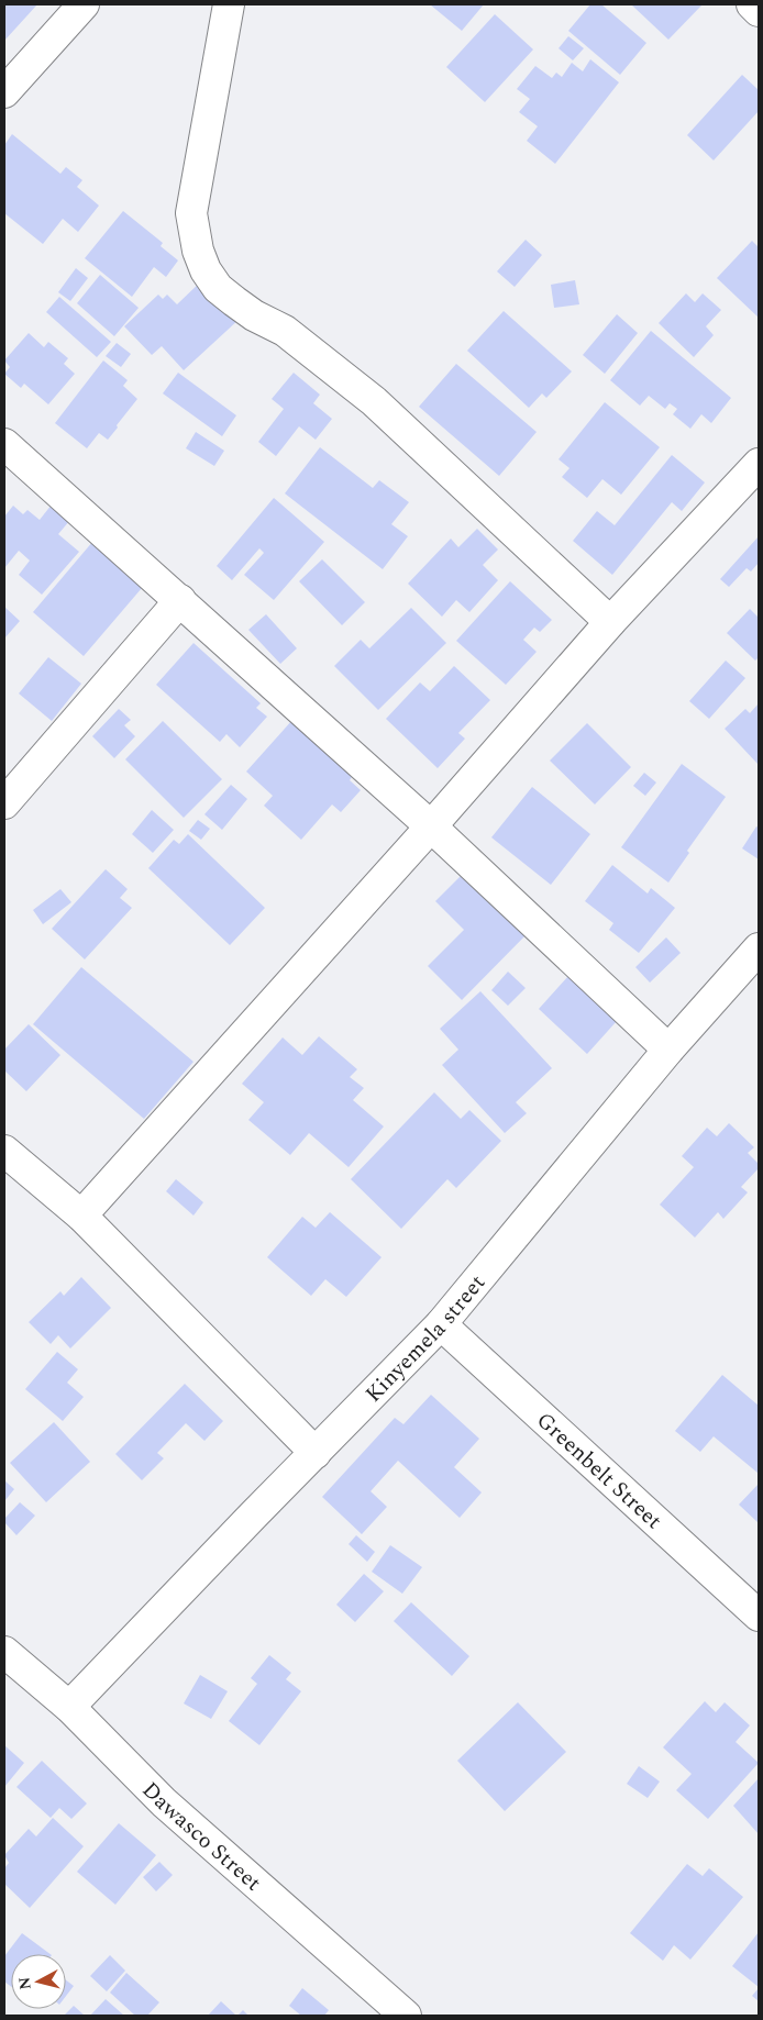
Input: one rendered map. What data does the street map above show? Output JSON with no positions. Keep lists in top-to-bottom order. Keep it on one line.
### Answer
{"streets":{"street":["Kinyemela street","Greenbelt Street","Dawasco Street"]},"crossings":[["Kinyemela street","Greenbelt Street"],["Kinyemela street","Dawasco Street"]],"north":"left"}
